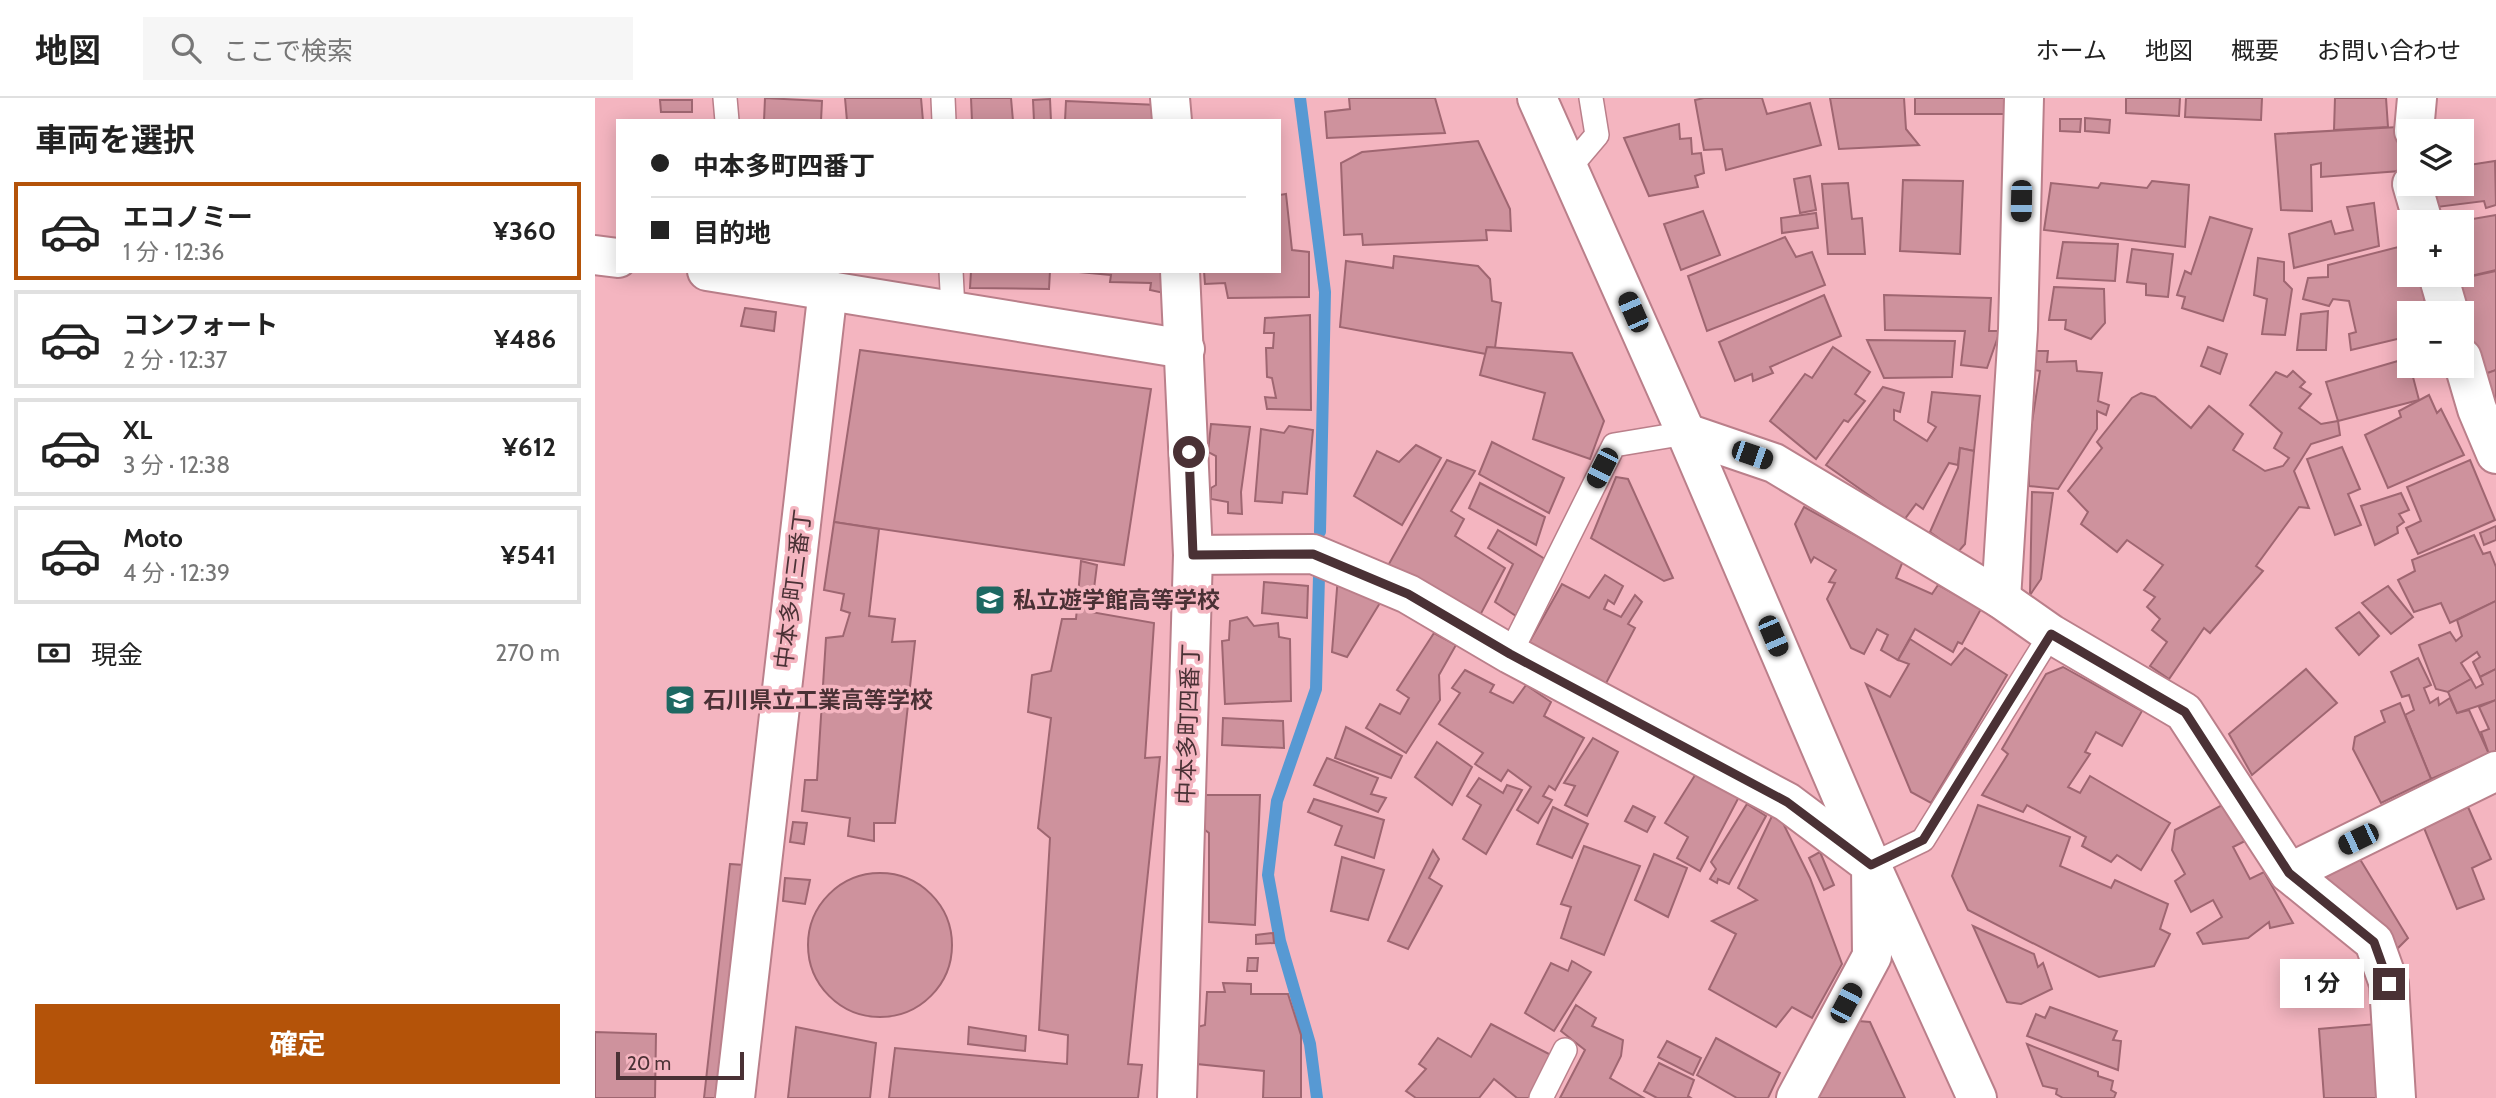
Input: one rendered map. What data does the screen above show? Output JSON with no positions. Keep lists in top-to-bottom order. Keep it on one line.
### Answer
{"streets":{"street":["中本多町三番丁","中本多町四番丁"]},"places":{"school or university":["私立遊学館高等学校","石川県立工業高等学校"]},"scale_bar":"20 m","page":{"header":"地図","search":"ここで検索","nav":["ホーム","地図","概要","お問い合わせ"],"heading":"車両を選択","map_buttons":["+","−"],"banner":["中本多町四番丁","目的地"],"list":[{"name":"エコノミー","note":"1 分 · 12:36","value":"¥360"},{"name":"コンフォート","note":"2 分 · 12:37","value":"¥486"},{"name":"XL","note":"3 分 · 12:38","value":"¥612"},{"name":"Moto","note":"4 分 · 12:39","value":"¥541"}],"pay":["現金","270 m"],"bubble":"1 分","buttons":"確定","scale":"20 m"}}
